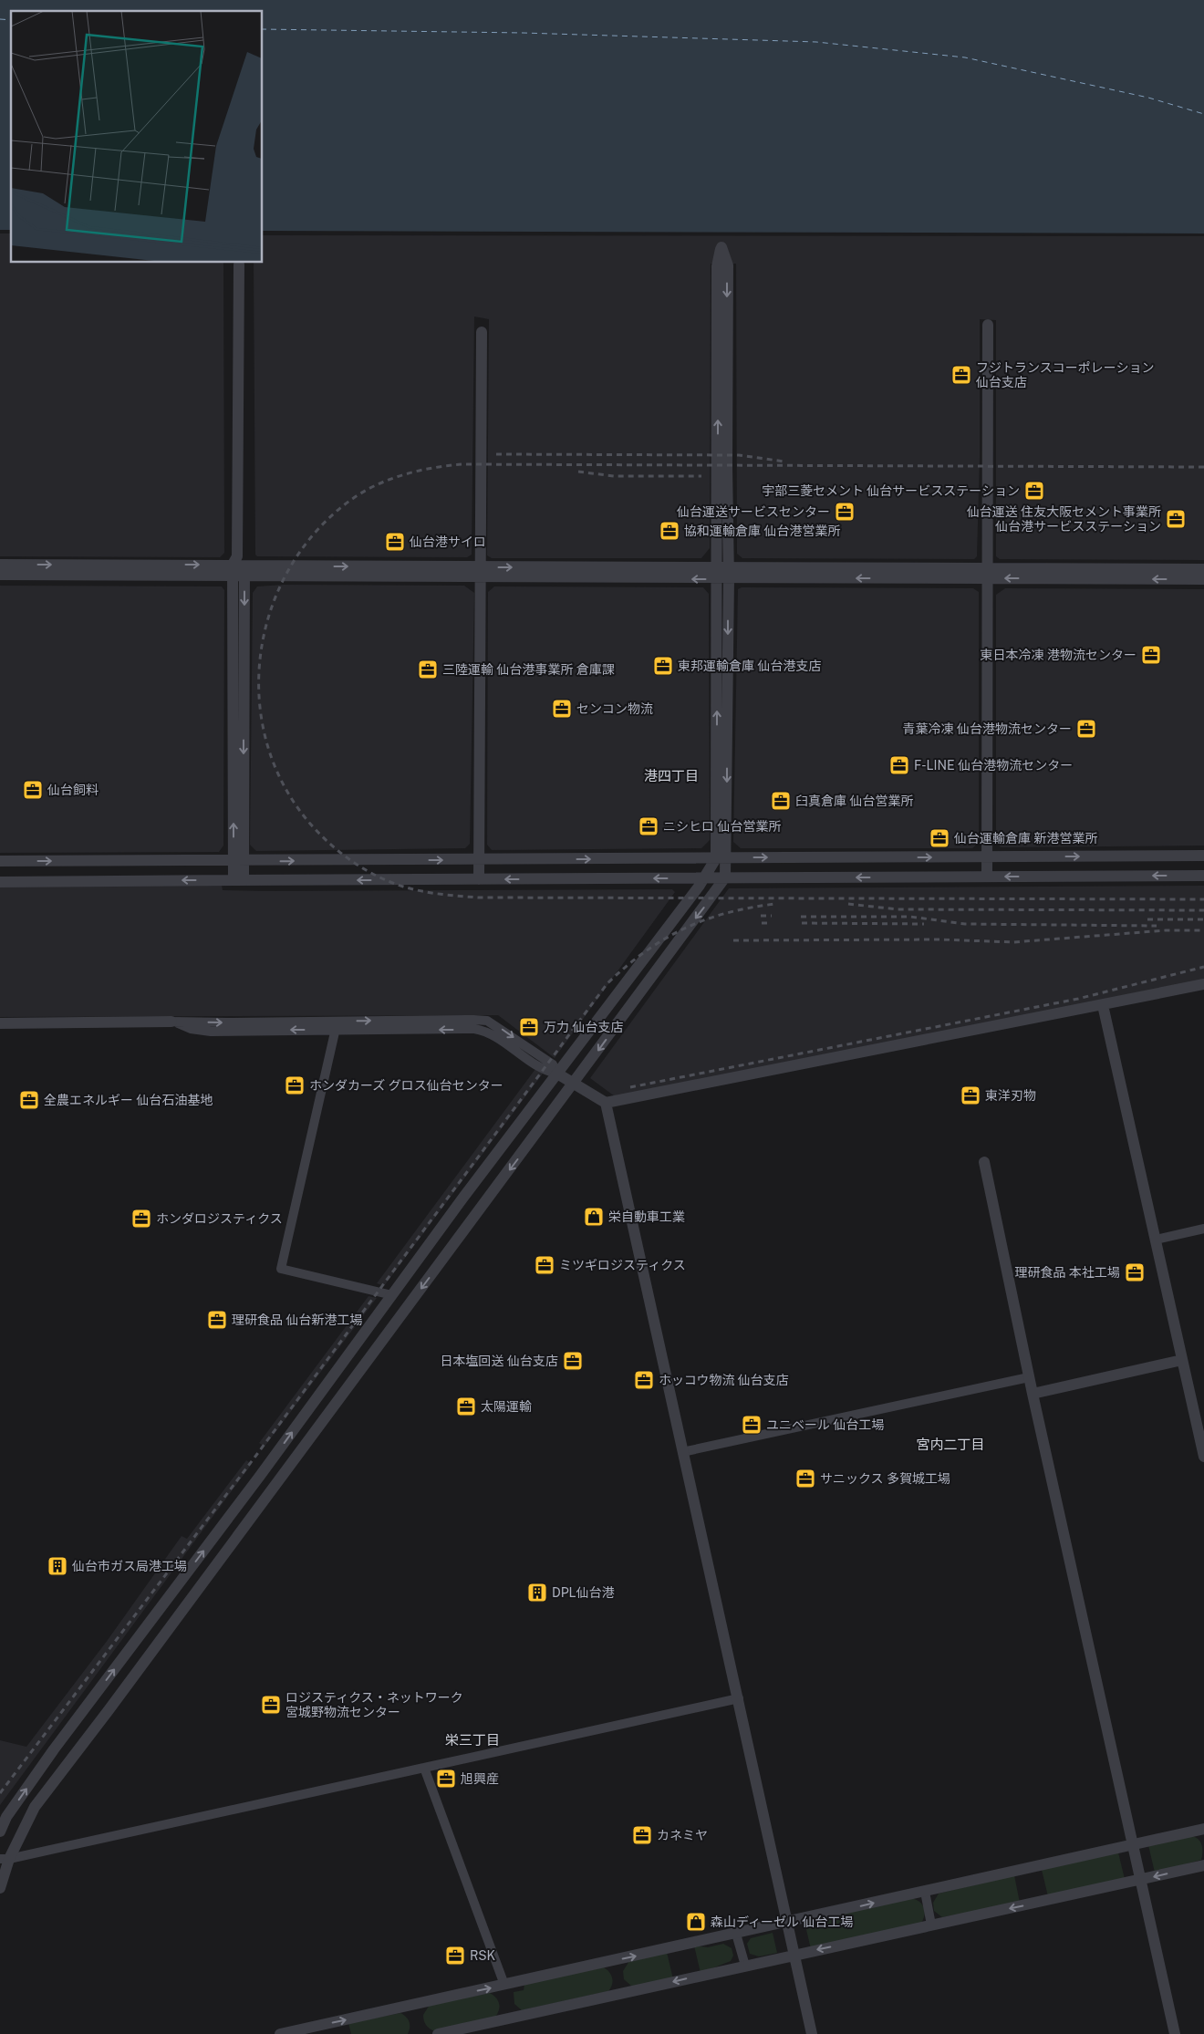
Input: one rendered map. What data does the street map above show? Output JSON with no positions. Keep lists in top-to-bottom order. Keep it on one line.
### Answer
{"districts":["港四丁目","宮内二丁目","栄三丁目"],"places":{"office":["フジトランスコーポレーション 仙台支店","宇部三菱セメント 仙台サービスステーション","仙台運送サービスセンター","仙台運送 住友大阪セメント事業所 仙台港サービスステーション","協和運輸倉庫 仙台港営業所","仙台港サイロ","東日本冷凍 港物流センター","東邦運輸倉庫 仙台港支店","三陸運輸 仙台港事業所 倉庫課","センコン物流","青葉冷凍 仙台港物流センター","F-LINE 仙台港物流センター","仙台飼料","臼真倉庫 仙台営業所","ニシヒロ 仙台営業所","仙台運輸倉庫 新港営業所","万力 仙台支店","ホンダカーズ グロス仙台センター","東洋刃物","全農エネルギー 仙台石油基地","ホンダロジスティクス","ミツギロジスティクス","理研食品 本社工場","理研食品 仙台新港工場","日本塩回送 仙台支店","ホッコウ物流 仙台支店","太陽運輸","ユニベール 仙台工場","サニックス 多賀城工場","ロジスティクス・ネットワーク 宮城野物流センター","旭興産","カネミヤ","RSK"],"shop":["栄自動車工業","森山ディーゼル 仙台工場"],"building":["仙台市ガス局港工場","DPL仙台港"]}}
